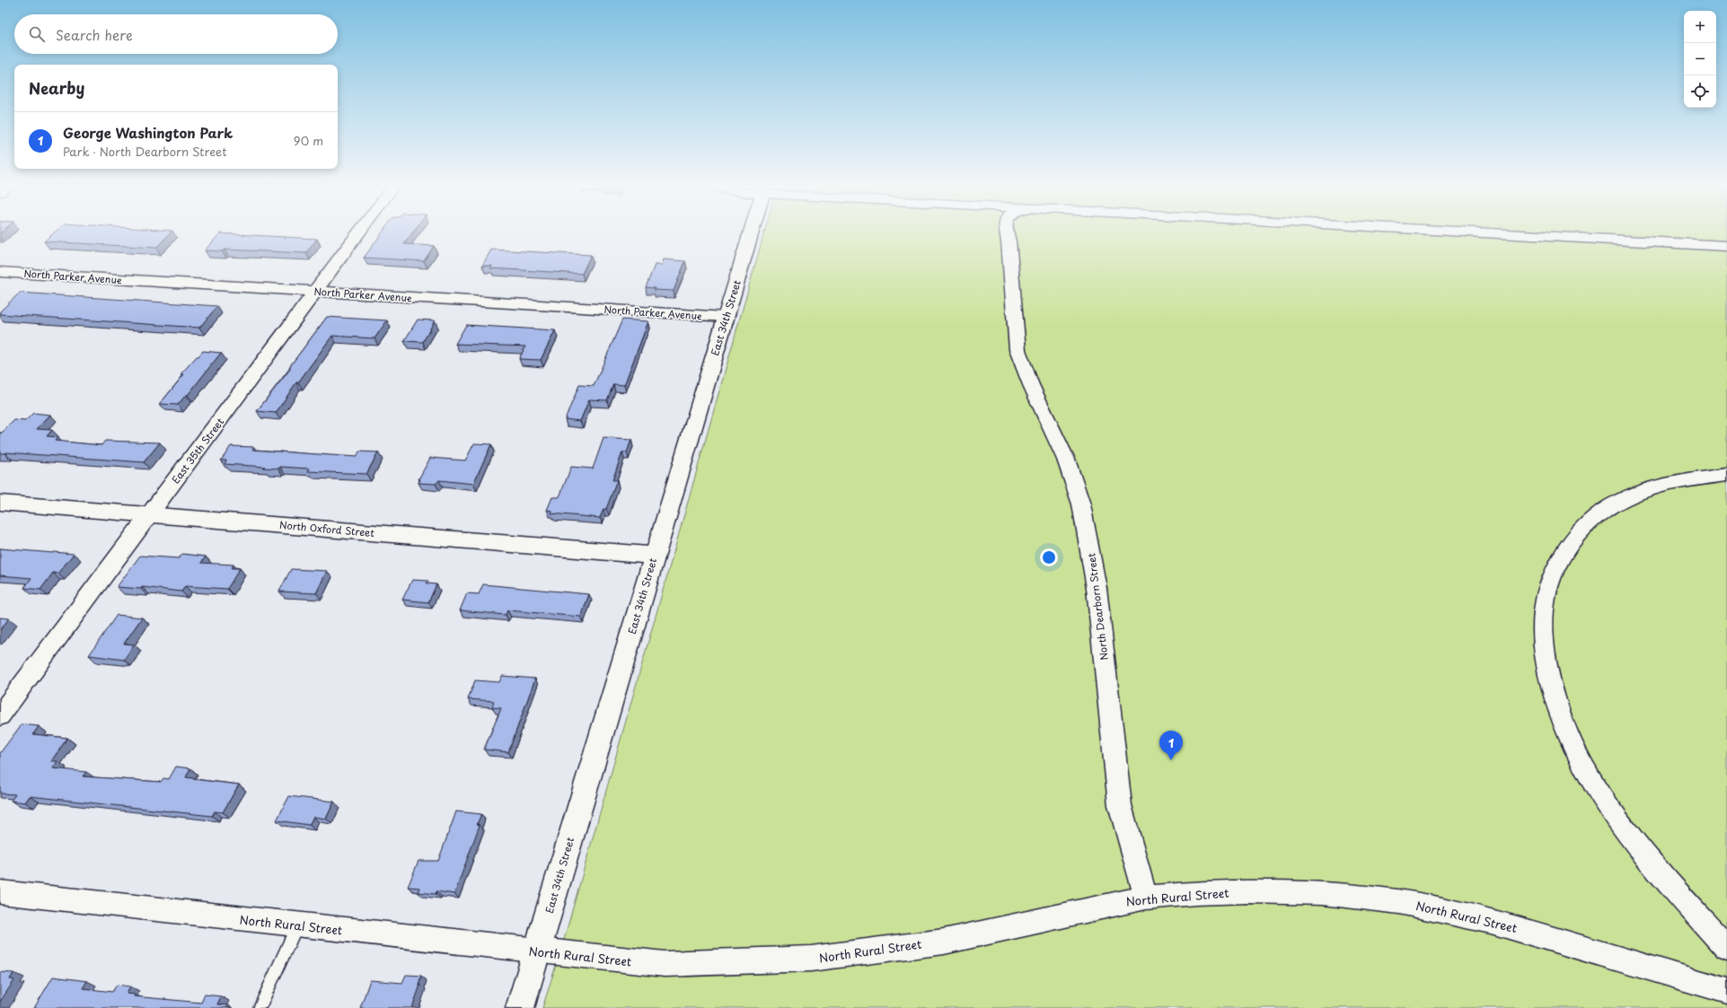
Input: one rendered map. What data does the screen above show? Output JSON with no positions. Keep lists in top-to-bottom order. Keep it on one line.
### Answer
{"streets":{"main road":["East 34th Street","North Oxford Street"],"street":["North Parker Avenue","East 35th Street","North Dearborn Street","North Rural Street"]},"crossings":[["North Parker Avenue","East 34th Street"],["North Parker Avenue","East 35th Street"],["East 34th Street","North Oxford Street"],["East 34th Street","North Rural Street"],["East 35th Street","North Oxford Street"],["North Dearborn Street","North Rural Street"]],"page":{"map_buttons":["+","−"],"search":"Search here","heading":"Nearby","list":[{"mark":"1","name":"George Washington Park","note":"Park · North Dearborn Street","value":"90 m"}],"pins":"1"}}
